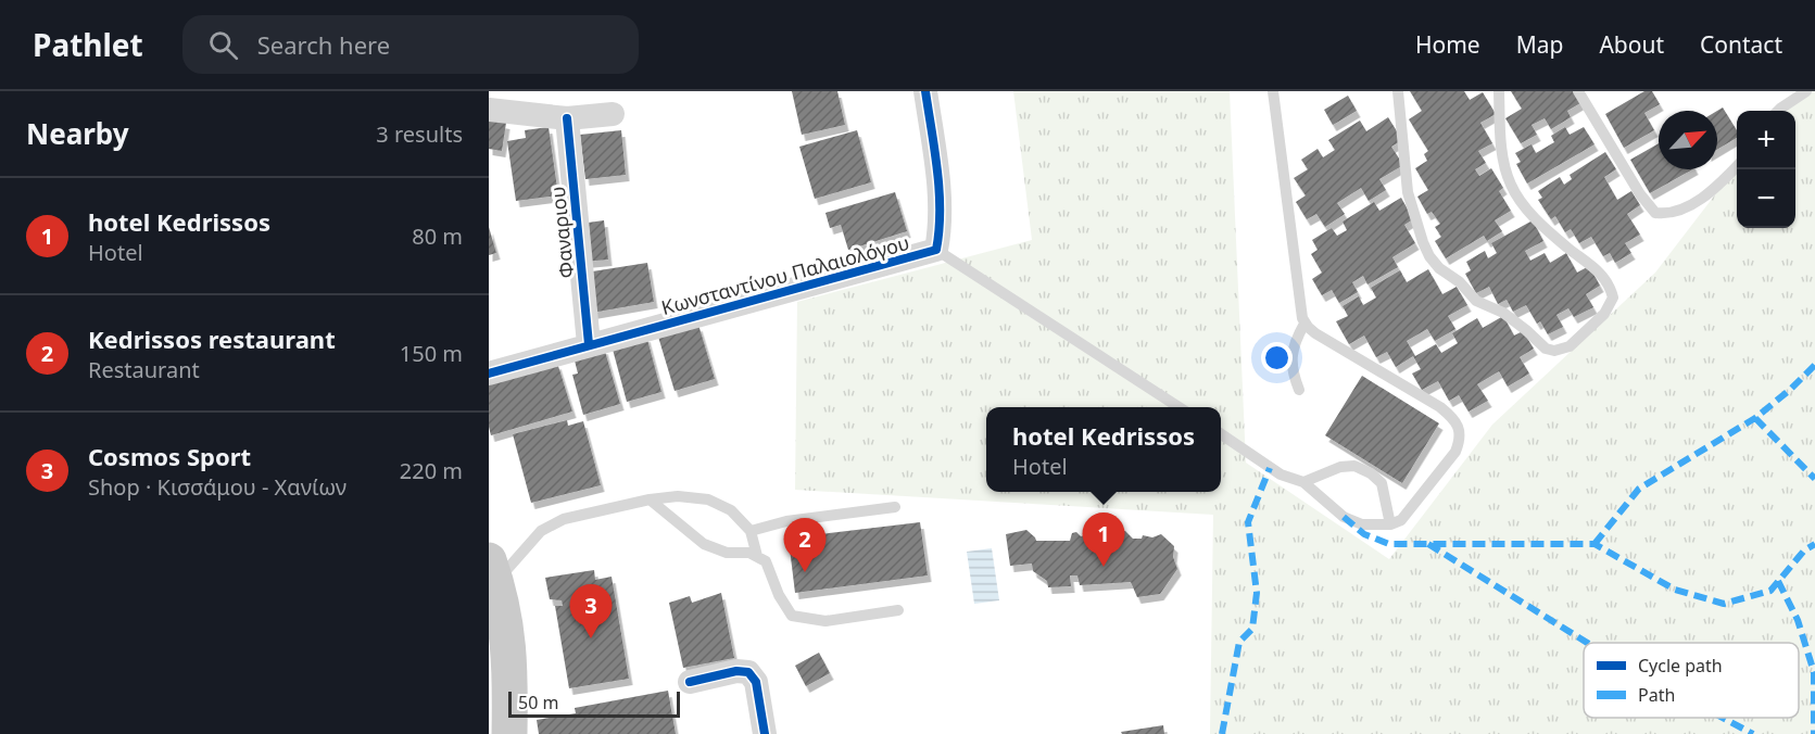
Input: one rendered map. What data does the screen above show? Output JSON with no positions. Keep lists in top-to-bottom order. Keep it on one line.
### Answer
{"streets":{"street":["Φαναριου","Κωνσταντίνου Παλαιολόγου"]},"crossings":[["Φαναριου","Κωνσταντίνου Παλαιολόγου"]],"legend":["Cycle path","Path"],"scale_bar":"50 m","north":"top right","page":{"header":"Pathlet","search":"Search here","nav":["Home","Map","About","Contact"],"heading":["Nearby","3 results"],"map_buttons":["+","−"],"list":[{"mark":"1","name":"hotel Kedrissos","note":"Hotel","value":"80 m"},{"mark":"2","name":"Kedrissos restaurant","note":"Restaurant","value":"150 m"},{"mark":"3","name":"Cosmos Sport","note":"Shop · Κισσάμου - Χανίων","value":"220 m"}],"popup":["hotel Kedrissos","Hotel"],"pins":["1","2","3"],"scale":"50 m"}}
